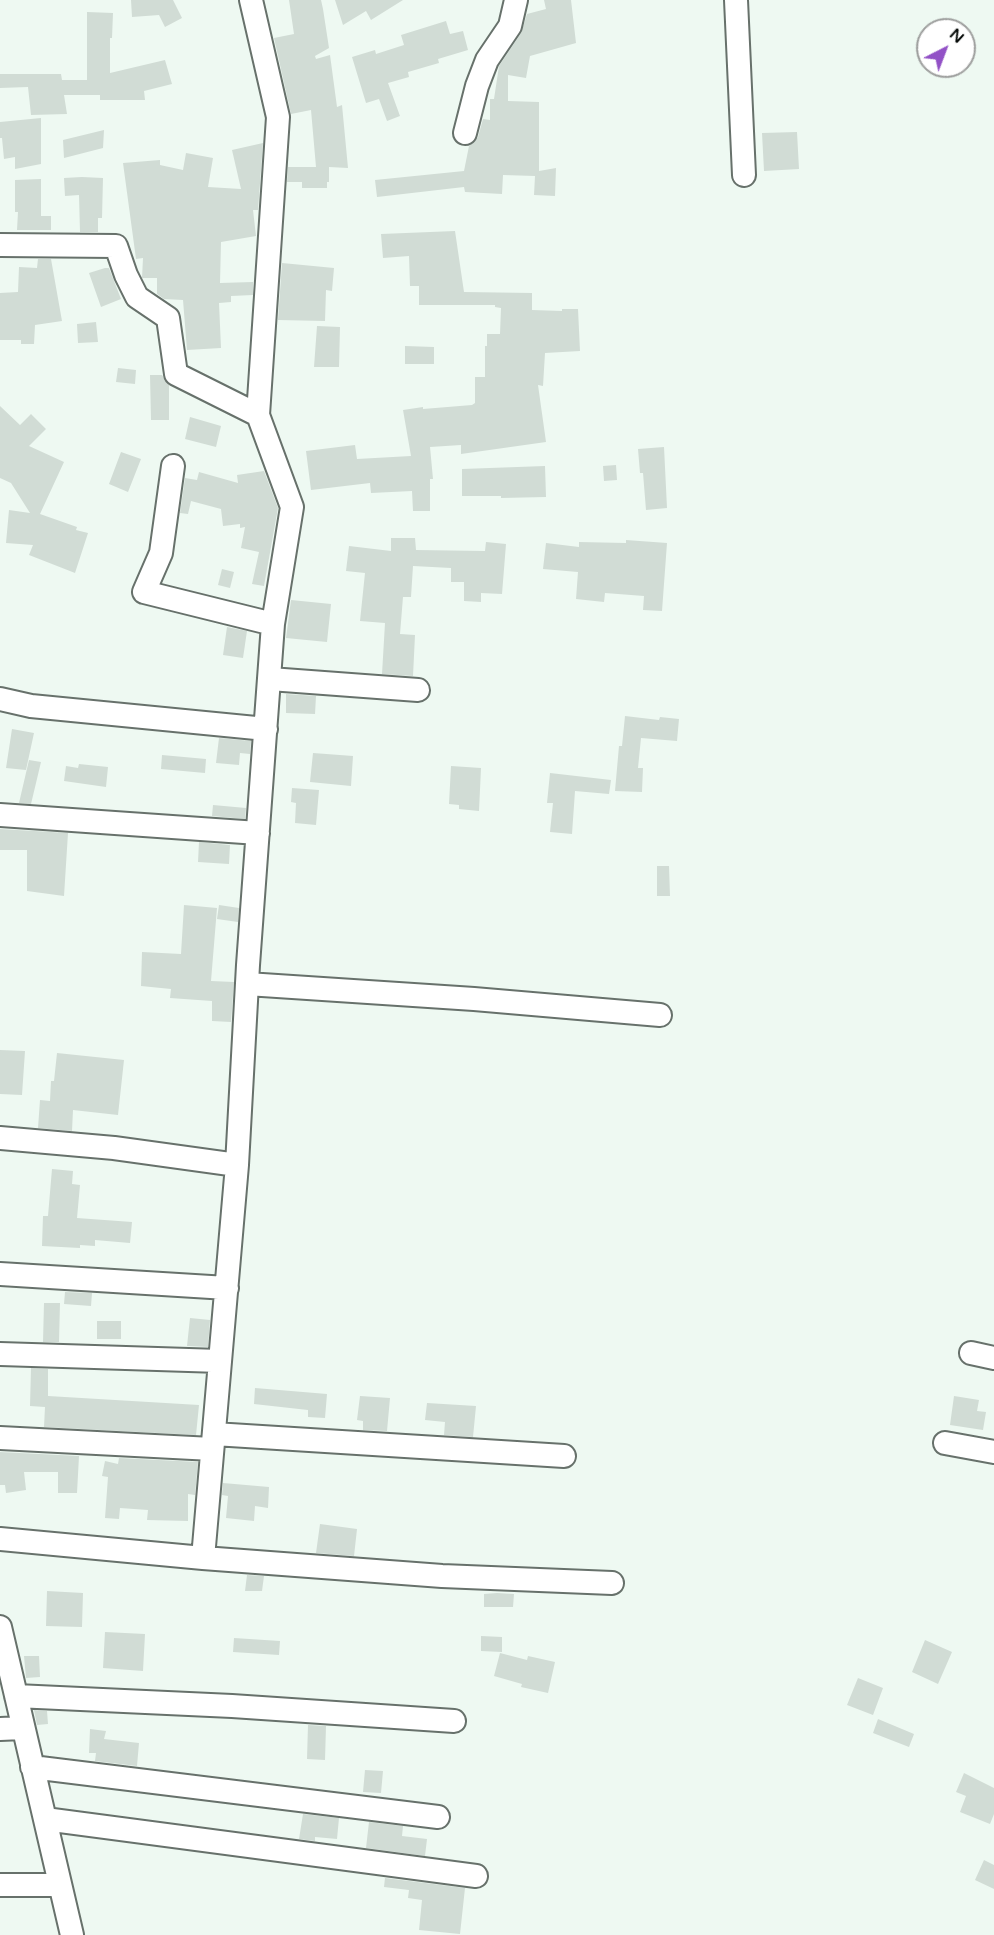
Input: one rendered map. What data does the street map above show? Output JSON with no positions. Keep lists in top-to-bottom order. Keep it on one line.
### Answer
{"north":"top right"}
